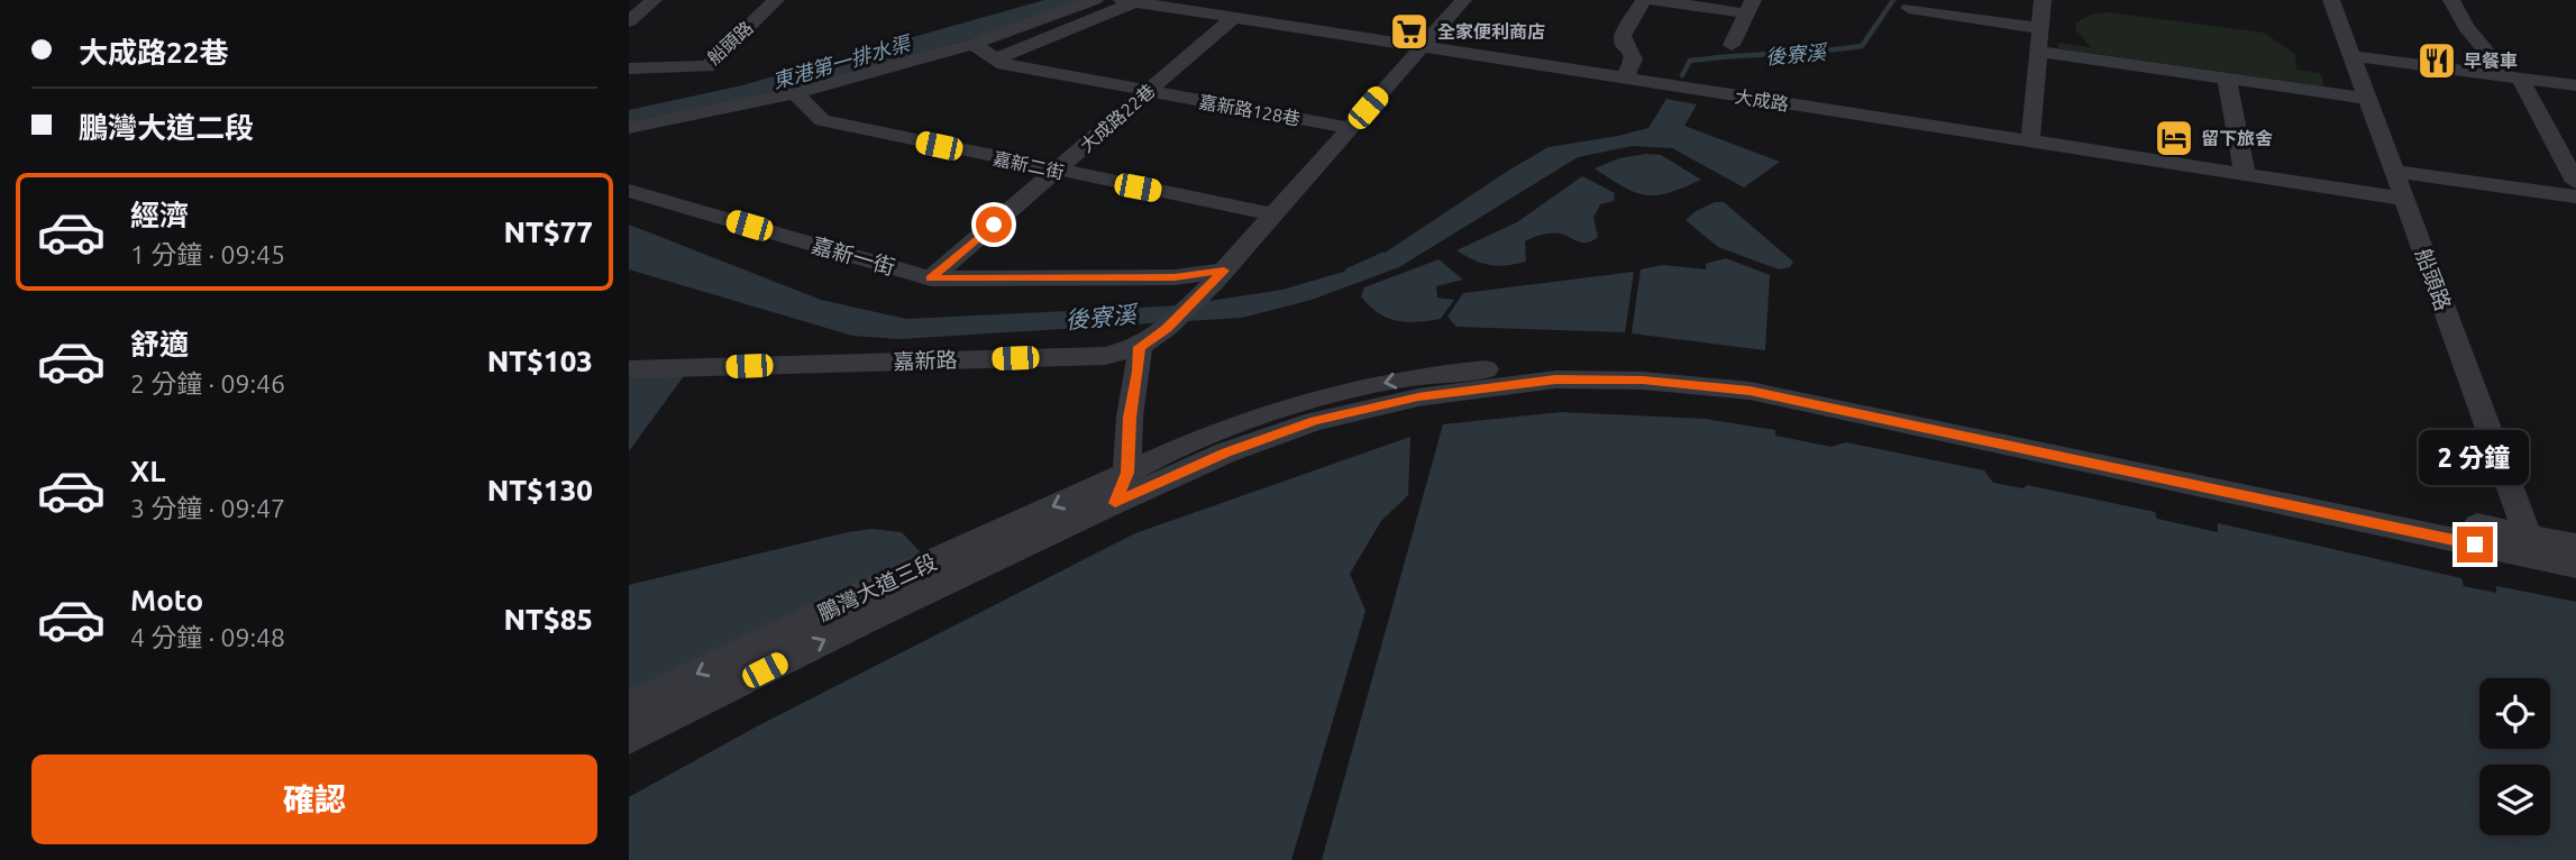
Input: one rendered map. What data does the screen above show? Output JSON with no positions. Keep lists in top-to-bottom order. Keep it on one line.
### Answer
{"streets":{"street":["船頭路","大成路","嘉新路128巷","大成路22巷","嘉新二街","嘉新一街","嘉新路","鵬灣大道三段"]},"crossings":[["船頭路","大成路"],["船頭路","鵬灣大道三段"],["大成路","大成路22巷"],["大成路","嘉新路"],["嘉新路128巷","大成路22巷"],["嘉新路128巷","嘉新路"],["大成路22巷","嘉新二街"],["大成路22巷","嘉新一街"],["嘉新二街","嘉新路"],["嘉新一街","嘉新路"]],"water":["後寮溪","東港第一排水渠"],"places":{"supermarket":["全家便利商店"],"restaurant":["早餐車"],"hotel":["留下旅舍"]},"page":{"banner":["大成路22巷","鵬灣大道二段"],"list":[{"name":"經濟","note":"1 分鐘 · 09:45","value":"NT$77"},{"name":"舒適","note":"2 分鐘 · 09:46","value":"NT$103"},{"name":"XL","note":"3 分鐘 · 09:47","value":"NT$130"},{"name":"Moto","note":"4 分鐘 · 09:48","value":"NT$85"}],"bubble":"2 分鐘","buttons":"確認"}}
